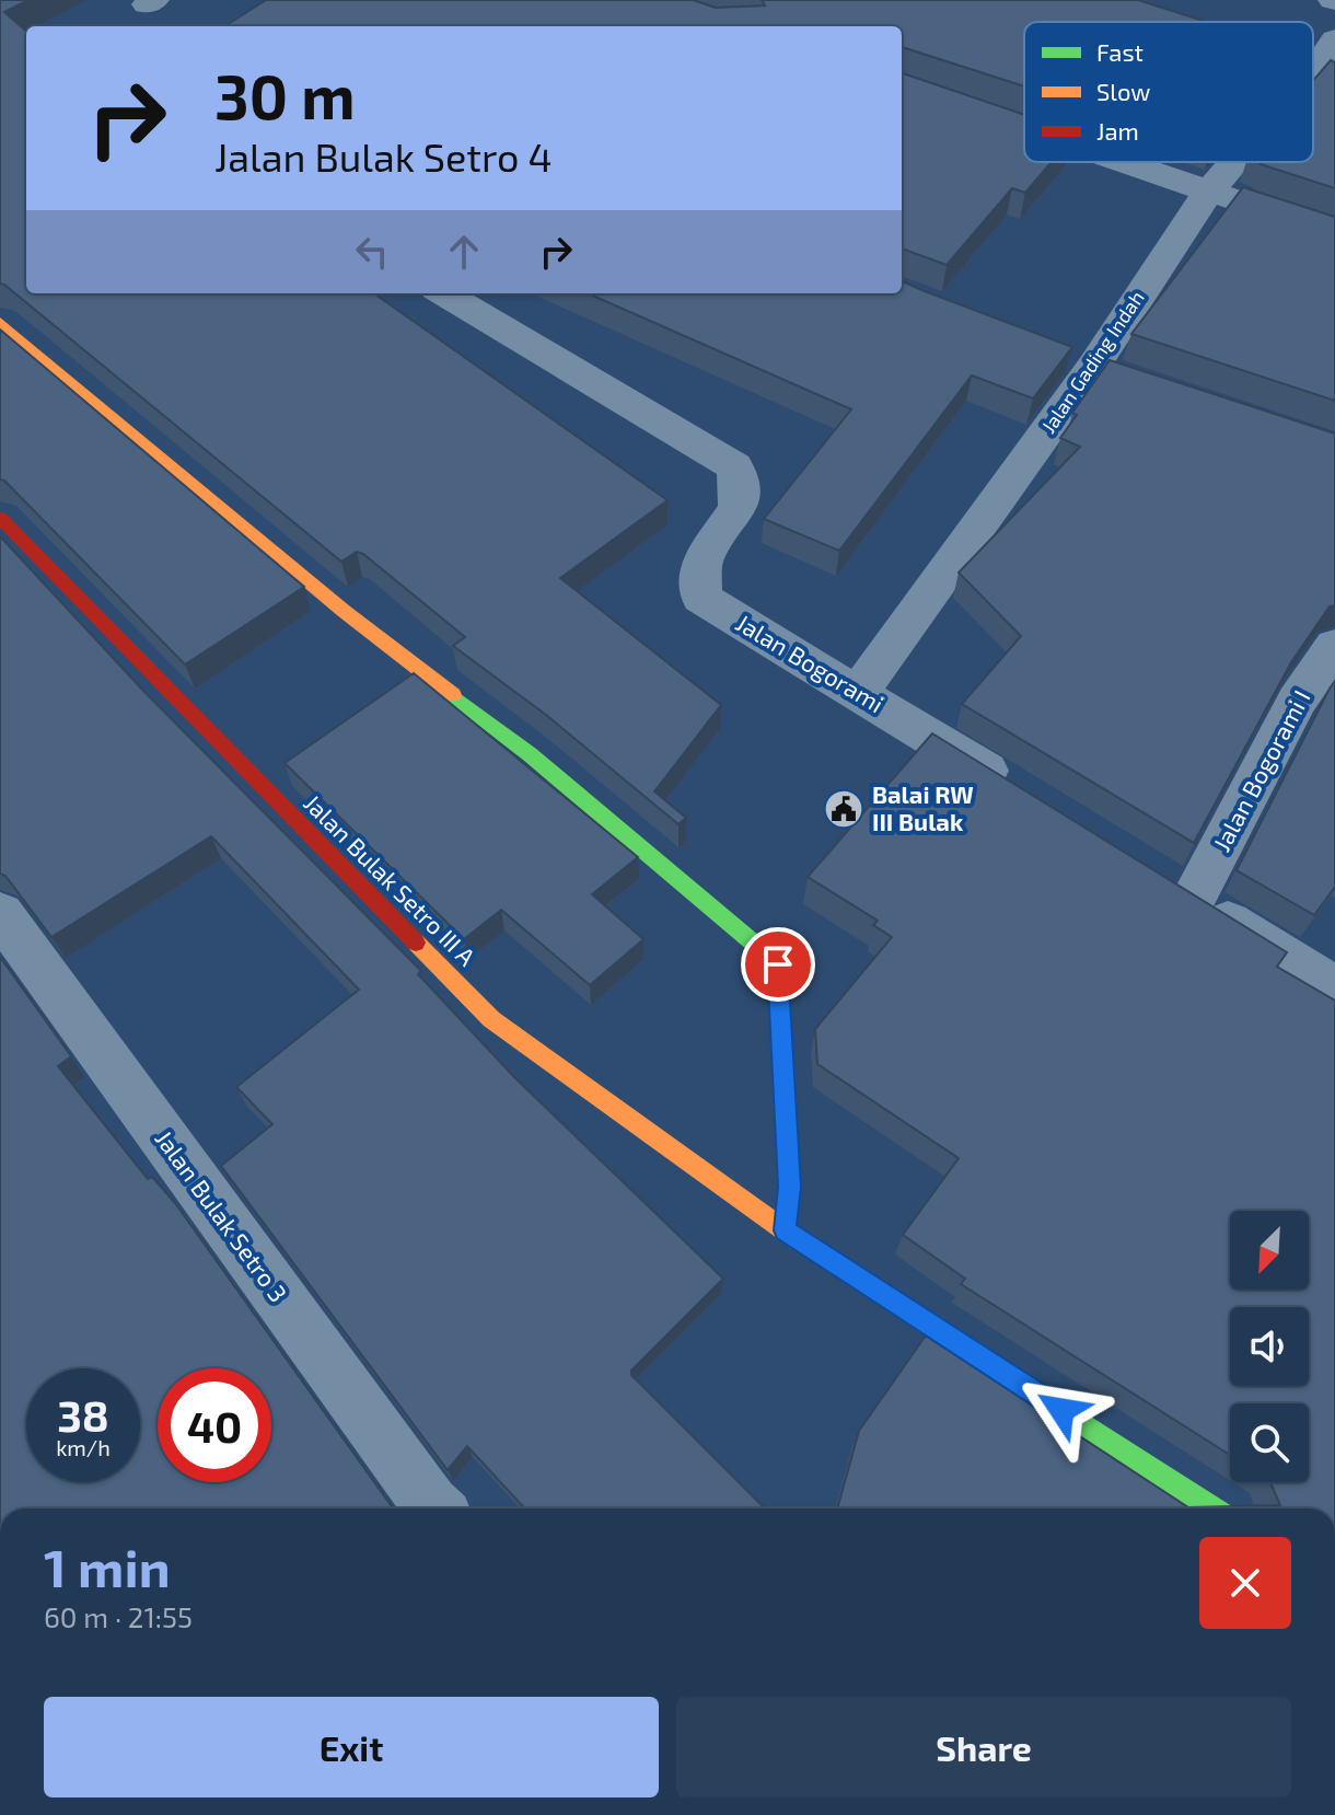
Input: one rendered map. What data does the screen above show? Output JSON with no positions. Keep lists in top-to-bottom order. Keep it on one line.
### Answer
{"streets":{"street":["Jalan Gading Indah","Jalan Bogorami","Jalan Bogorami I","Jalan Bulak Setro III A","Jalan Bulak Setro 3"]},"crossings":[["Jalan Gading Indah","Jalan Bogorami"]],"places":{"public building":["Balai RW III Bulak"]},"legend":["Fast","Slow","Jam"],"north":"bottom left","page":{"turn":["30 m","Jalan Bulak Setro 4"],"speed":"38 km/h","limit":"40","heading":["1 min","60 m · 21:55"],"buttons":["Exit","Share"]}}
